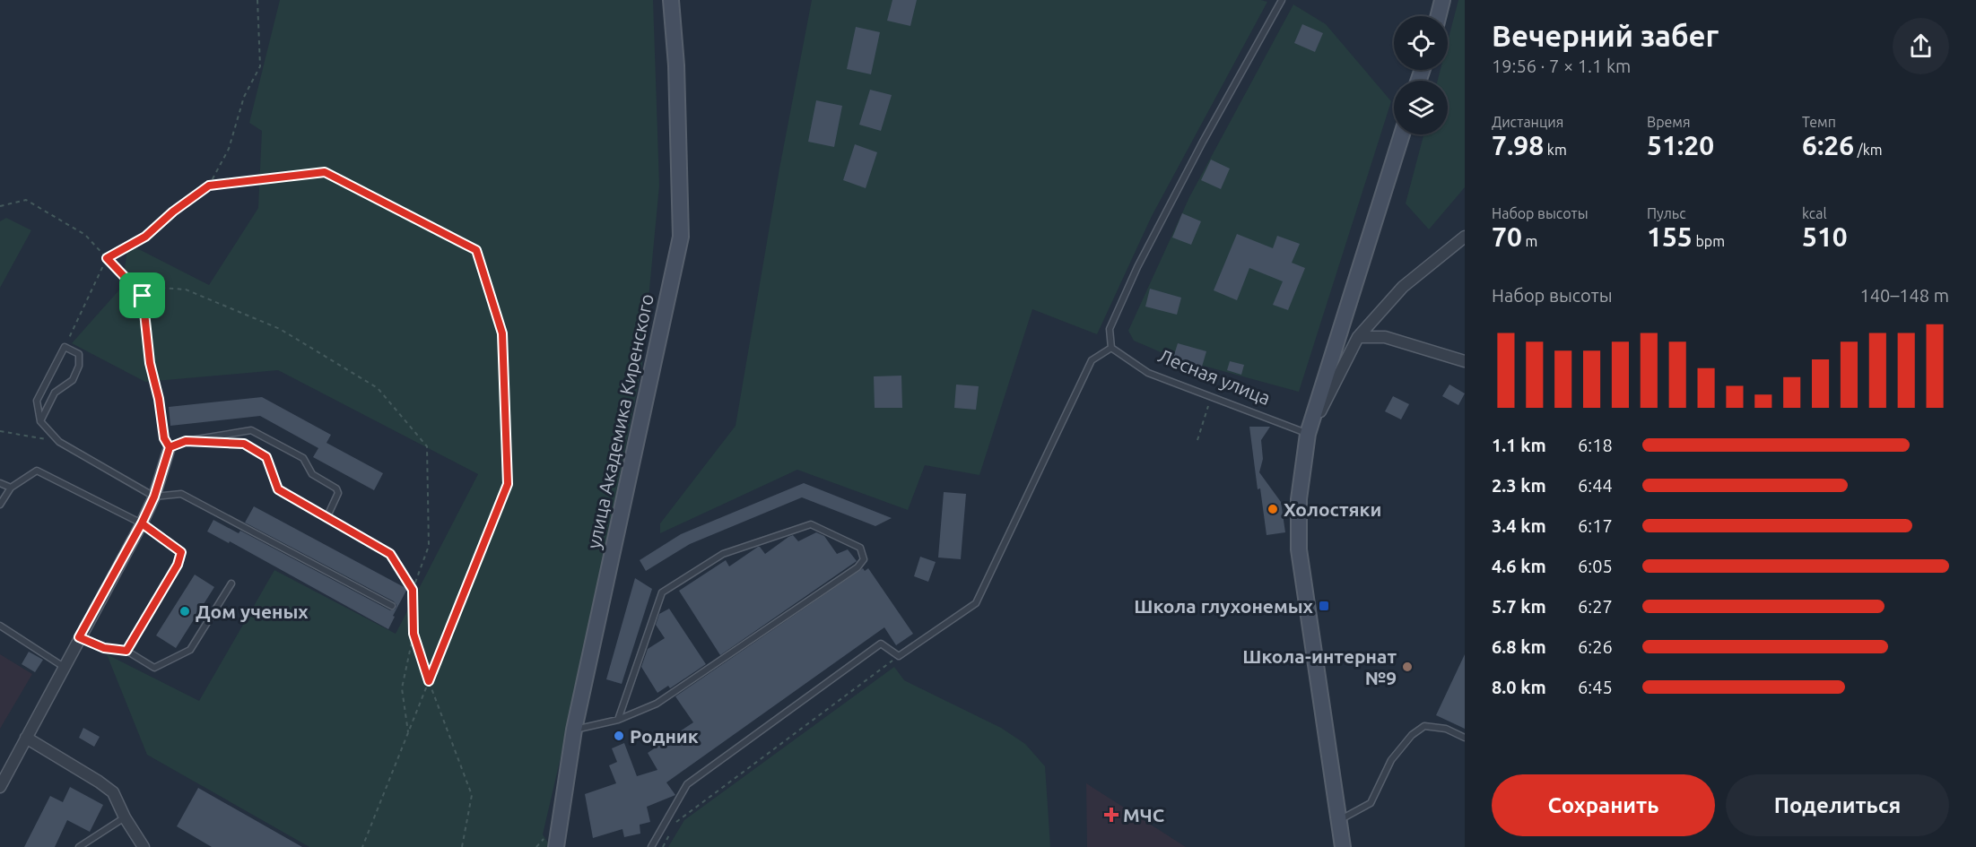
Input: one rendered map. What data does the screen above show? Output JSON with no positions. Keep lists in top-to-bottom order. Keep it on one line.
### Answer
{"streets":{"main road":["улица Академика Киренского"],"lane":["Лесная улица"]},"places":{"other":["Холостяки","Дом ученых","Школа-интернат №9","Родник"],"transit":["Школа глухонемых"],"health":["МЧС"]},"page":{"heading":["Вечерний забег","19:56 · 7 × 1.1 km"],"stats":[["Дистанция","7.98 km"],["Время","51:20"],["Темп","6:26 /km"],["Набор высоты","70 m"],["Пульс","155 bpm"],["kcal","510"]],"chart":["Набор высоты","140–148 m"],"list":[{"name":"1.1 km","note":"6:18"},{"name":"2.3 km","note":"6:44"},{"name":"3.4 km","note":"6:17"},{"name":"4.6 km","note":"6:05"},{"name":"5.7 km","note":"6:27"},{"name":"6.8 km","note":"6:26"},{"name":"8.0 km","note":"6:45"}],"buttons":["Сохранить","Поделиться"]}}
